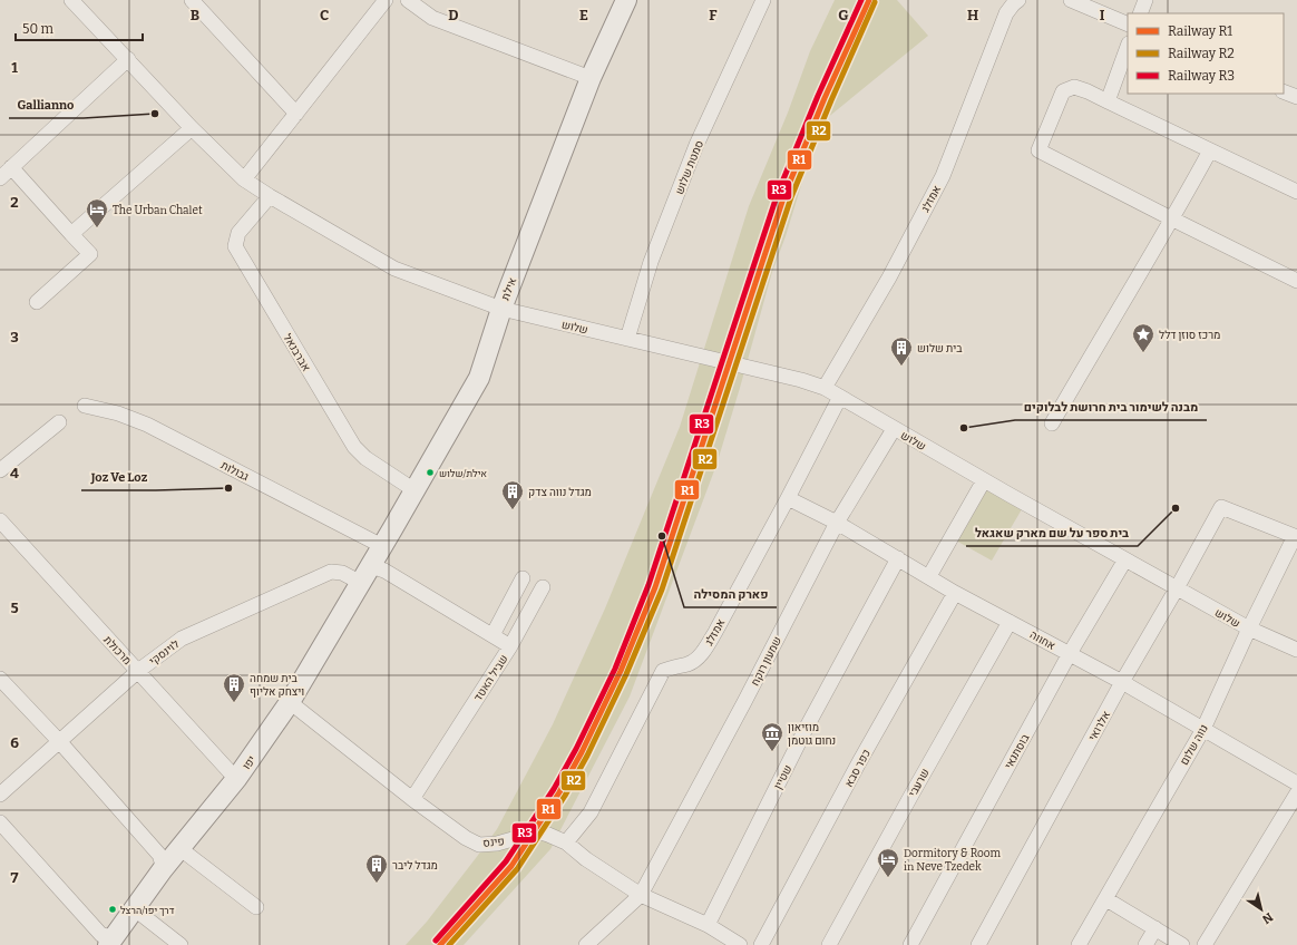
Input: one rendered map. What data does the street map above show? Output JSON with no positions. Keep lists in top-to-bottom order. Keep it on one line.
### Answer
{"streets":{"street":["סמטת שלוש","אמזלג","אילת","שלוש","אברבנאל","גבולות","אחווה","מרכולת","לוינסקי","שמעון רוקח","שביל האטד","אלרואי","נווה שלום","בוסתנאי","יפו","כפר סבא","שטיין","שרעבי","פינס"]},"crossings":[["סמטת שלוש","שלוש"],["אמזלג","שלוש"],["אמזלג","אחווה"],["אמזלג","פינס"],["אילת","שלוש"],["אילת","אברבנאל"],["אילת","גבולות"],["אילת","לוינסקי"],["אילת","שביל האטד"],["אילת","יפו"],["שלוש","שמעון רוקח"],["שלוש","אלרואי"],["שלוש","נווה שלום"],["שלוש","בוסתנאי"],["אחווה","שמעון רוקח"],["אחווה","אלרואי"],["אחווה","נווה שלום"],["אחווה","בוסתנאי"],["אחווה","כפר סבא"],["אחווה","שטיין"],["אחווה","שרעבי"],["מרכולת","לוינסקי"],["מרכולת","יפו"],["לוינסקי","שביל האטד"],["לוינסקי","יפו"],["שמעון רוקח","פינס"],["שביל האטד","יפו"],["שביל האטד","פינס"],["אלרואי","נווה שלום"],["יפו","פינס"],["שטיין","פינס"]],"places":{"other":["Gallianno","מבנה לשימור בית חרושת לבלוקים","אילת/שלוש","Joz Ve Loz","בית ספר על שם מארק שאגאל","פארק המסילה","דרך יפו/הרצל"],"hotel":["The Urban Chalet","Dormitory & Room in Neve Tzedek"],"place":["מרכז סוזן דלל"],"building":["בית שלוש","מגדל נווה צדק","בית שמחה ויצחק אליוף","מגדל ליבר"],"museum":["מוזיאון נחום גוטמן"]},"lines":["rail line R1","rail line R3","rail line R2"],"legend":["Railway R1","Railway R2","Railway R3"],"scale_bar":"50 m","north":"bottom right","grid":{"columns":["B","C","D","E","F","G","H","I"],"rows":["1","2","3","4","5","6","7"]}}
